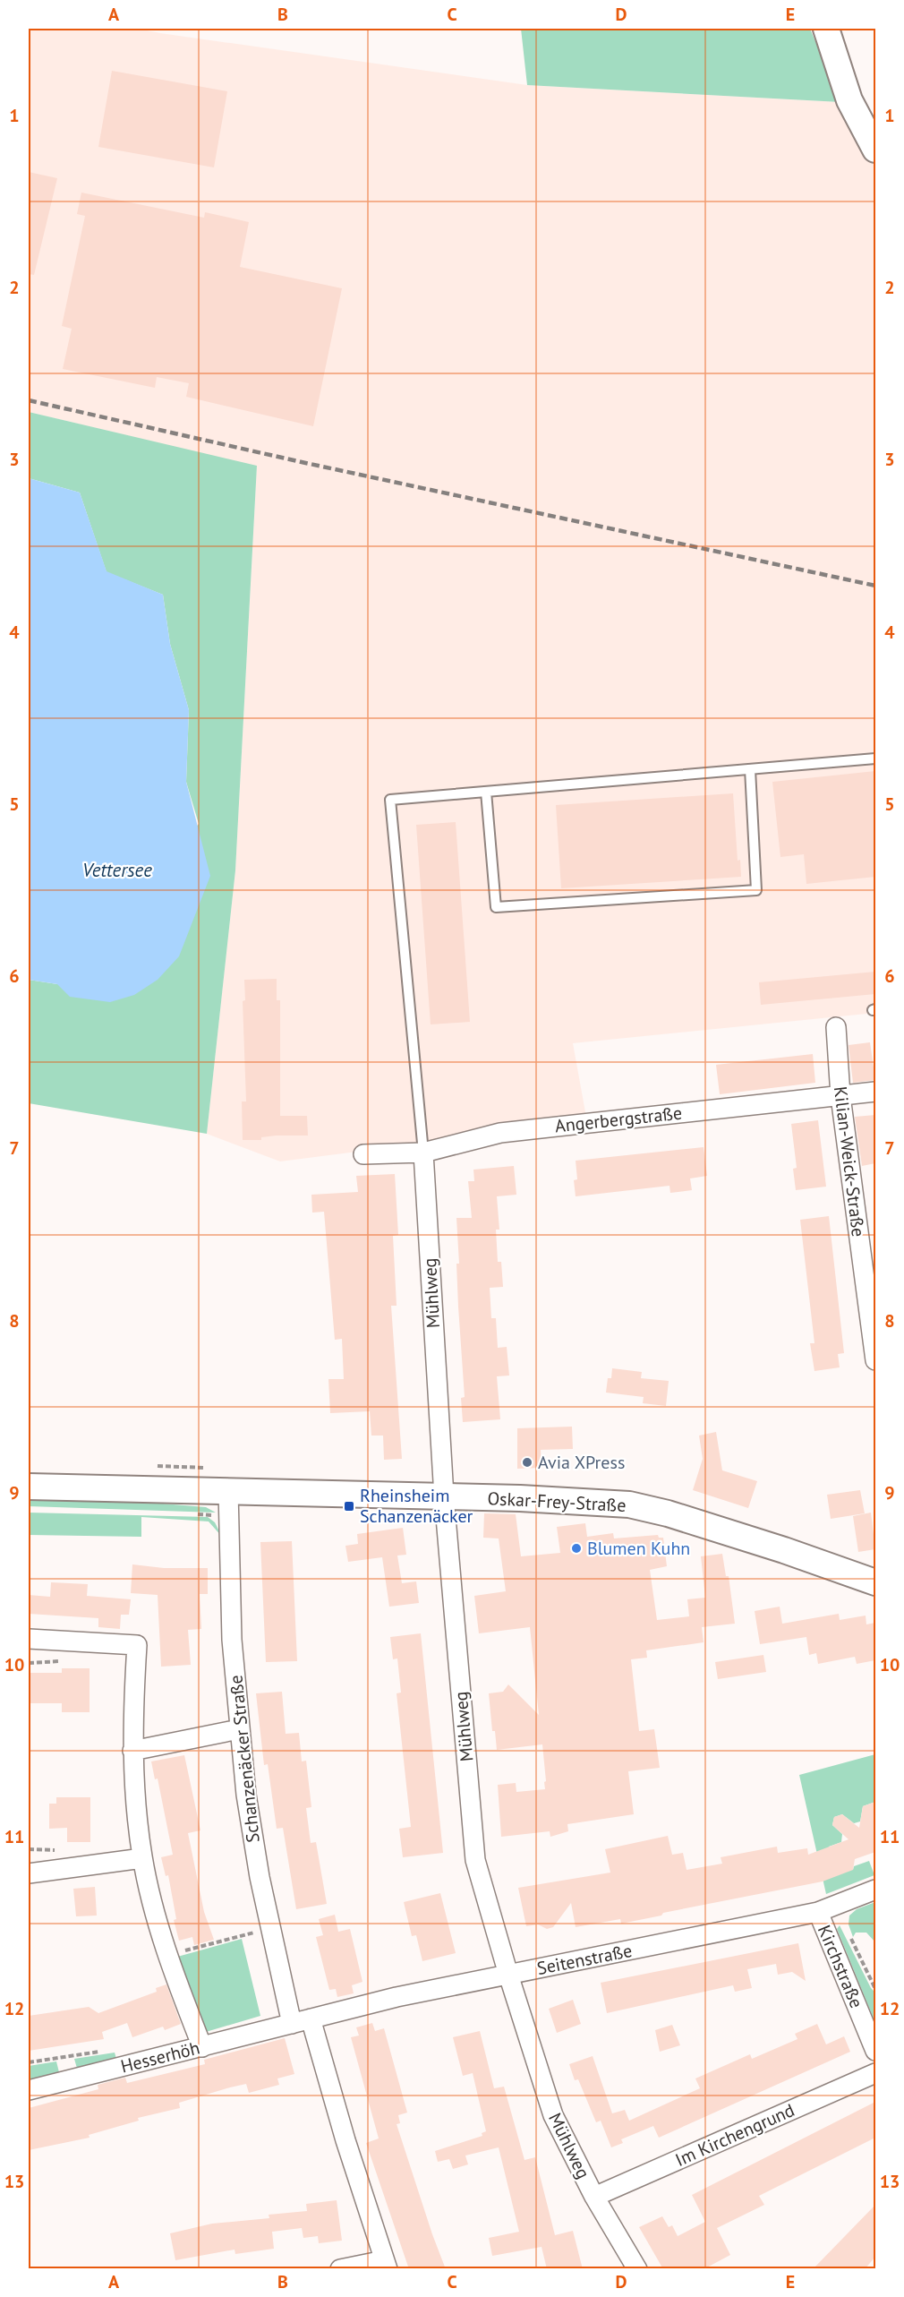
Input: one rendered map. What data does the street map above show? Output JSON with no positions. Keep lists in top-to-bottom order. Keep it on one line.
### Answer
{"streets":{"street":["Angerbergstraße","Kilian-Weick-Straße","Mühlweg","Oskar-Frey-Straße","Schanzenäcker Straße","Seitenstraße","Kirchstraße","Hesserhöh","Im Kirchengrund"]},"crossings":[["Angerbergstraße","Kilian-Weick-Straße"],["Angerbergstraße","Mühlweg"],["Mühlweg","Oskar-Frey-Straße"],["Mühlweg","Seitenstraße"],["Mühlweg","Im Kirchengrund"],["Oskar-Frey-Straße","Schanzenäcker Straße"],["Schanzenäcker Straße","Seitenstraße"],["Schanzenäcker Straße","Hesserhöh"],["Seitenstraße","Kirchstraße"],["Seitenstraße","Hesserhöh"]],"water":["Vettersee"],"places":{"other":["Avia XPress","Blumen Kuhn"],"transit":["Rheinsheim Schanzenäcker"]},"grid":{"columns":["A","B","C","D","E"],"rows":["1","2","3","4","5","6","7","8","9","10","11","12","13"]}}
